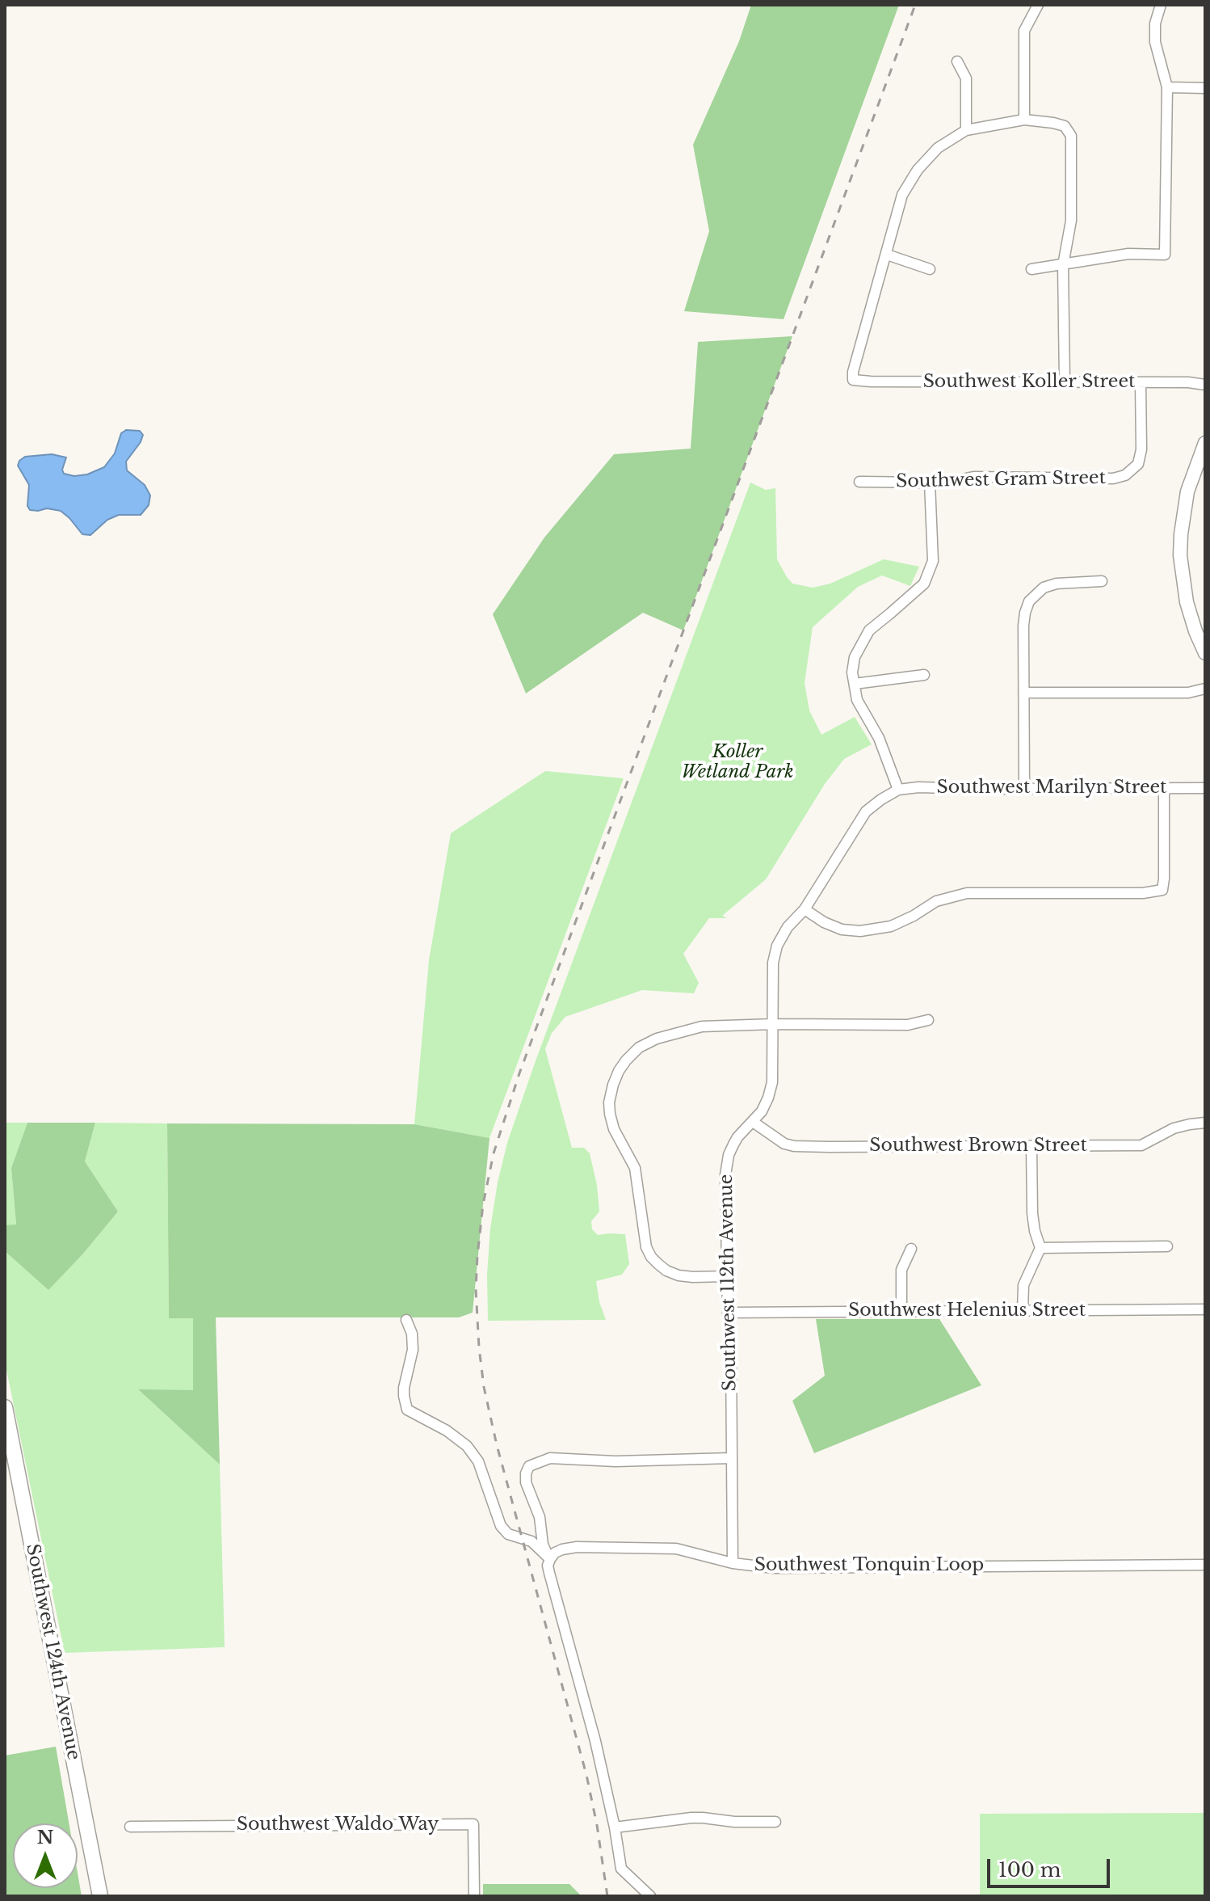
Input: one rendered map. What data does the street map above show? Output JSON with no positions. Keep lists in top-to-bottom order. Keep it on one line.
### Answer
{"streets":{"main road":["Southwest 124th Avenue"],"street":["Southwest Koller Street","Southwest Gram Street","Southwest Marilyn Street","Southwest Brown Street","Southwest 112th Avenue","Southwest Helenius Street","Southwest Tonquin Loop","Southwest Waldo Way"]},"crossings":[["Southwest Koller Street","Southwest Gram Street"],["Southwest Marilyn Street","Southwest 112th Avenue"],["Southwest Brown Street","Southwest 112th Avenue"],["Southwest 112th Avenue","Southwest Helenius Street"],["Southwest 112th Avenue","Southwest Tonquin Loop"]],"parks":["Koller Wetland Park"],"scale_bar":"100 m","north":"top"}
